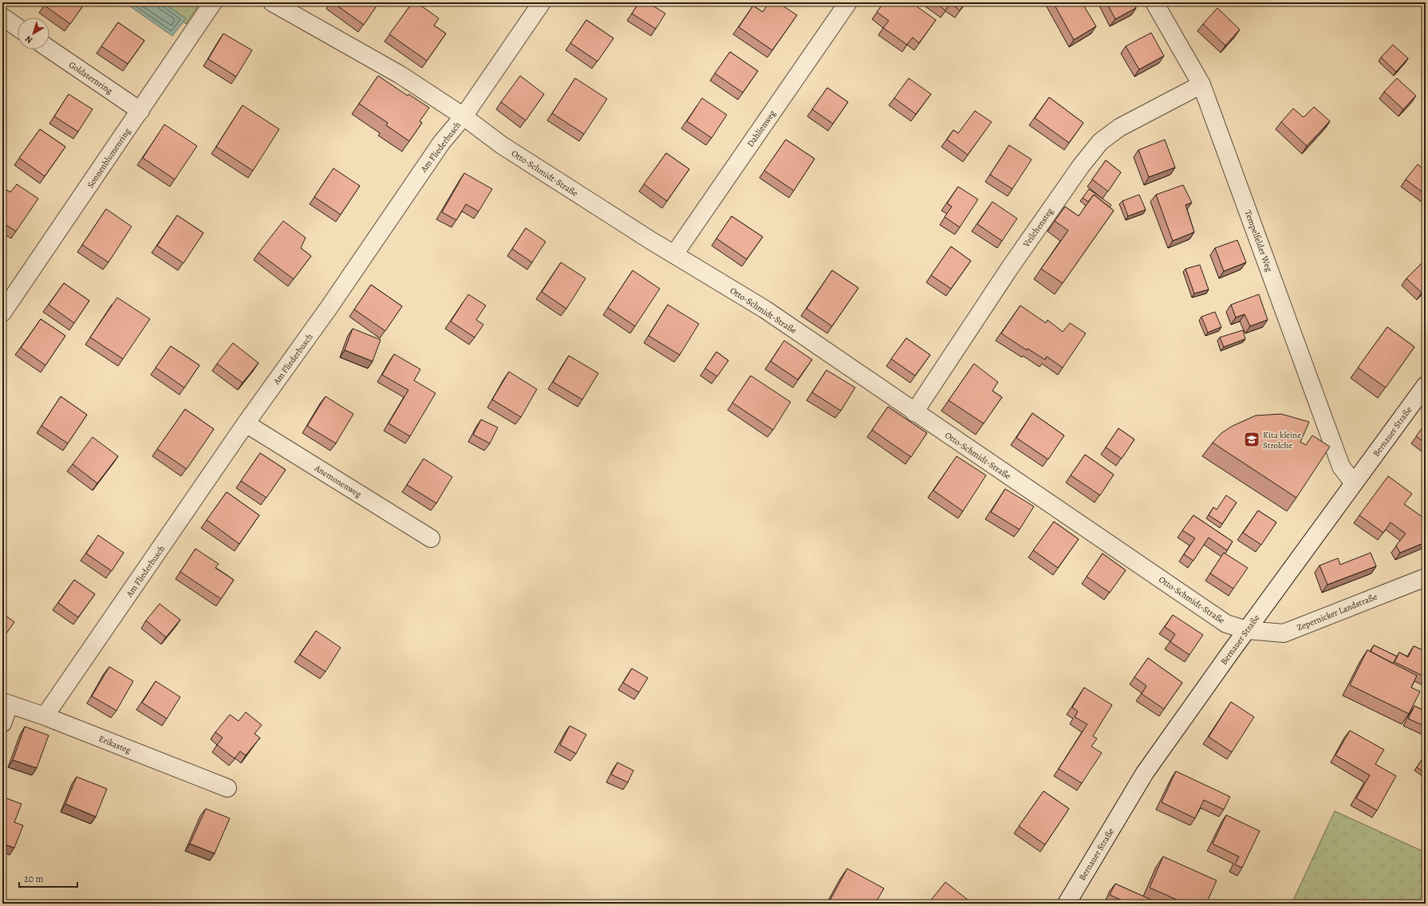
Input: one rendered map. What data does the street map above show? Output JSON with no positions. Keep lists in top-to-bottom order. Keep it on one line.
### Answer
{"streets":{"street":["Goldsternring","Dahlienweg","Am Fliederbusch","Sonnenblumenring","Otto-Schmidt-Straße","Veilchensteg","Tempelfelder Weg","Bernauer Straße","Anemonenweg","Zepernicker Landstraße","Erikasteg"]},"crossings":[["Goldsternring","Sonnenblumenring"],["Dahlienweg","Otto-Schmidt-Straße"],["Am Fliederbusch","Otto-Schmidt-Straße"],["Am Fliederbusch","Anemonenweg"],["Am Fliederbusch","Erikasteg"],["Otto-Schmidt-Straße","Veilchensteg"],["Otto-Schmidt-Straße","Bernauer Straße"],["Otto-Schmidt-Straße","Zepernicker Landstraße"],["Veilchensteg","Tempelfelder Weg"],["Tempelfelder Weg","Bernauer Straße"],["Bernauer Straße","Zepernicker Landstraße"]],"places":{"school or university":["Kita kleine Strolche"]},"scale_bar":"20 m","north":"bottom left"}
